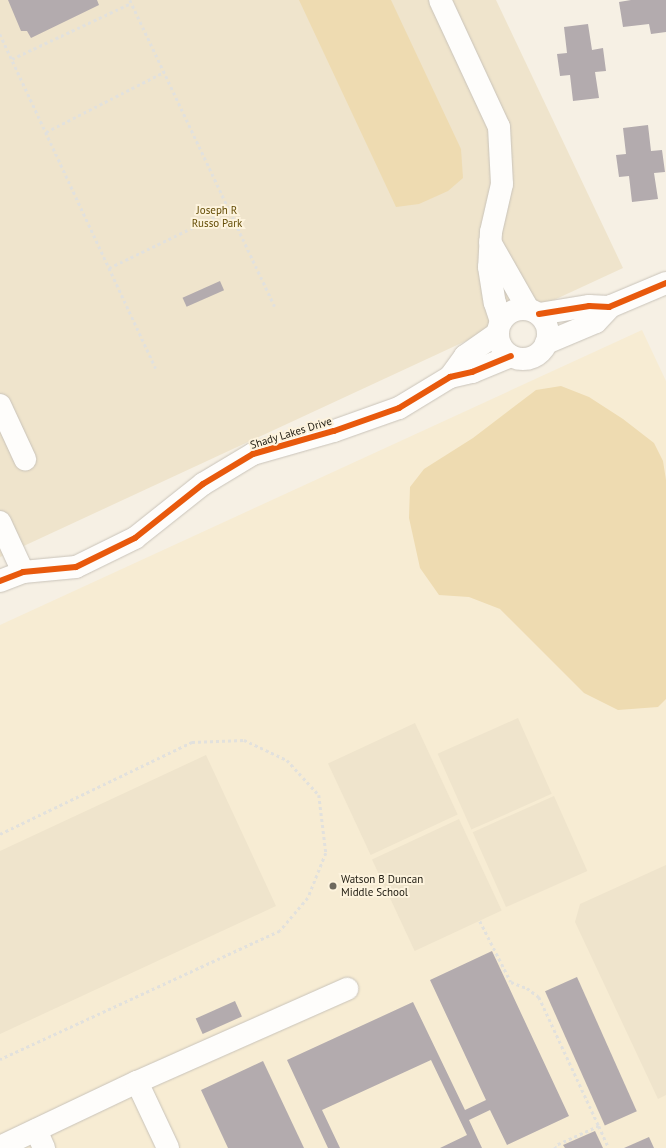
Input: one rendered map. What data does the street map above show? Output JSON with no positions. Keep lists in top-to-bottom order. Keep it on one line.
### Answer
{"streets":{"street":["Shady Lakes Drive"]},"parks":["Joseph R Russo Park"],"places":["Watson B Duncan Middle School"]}
